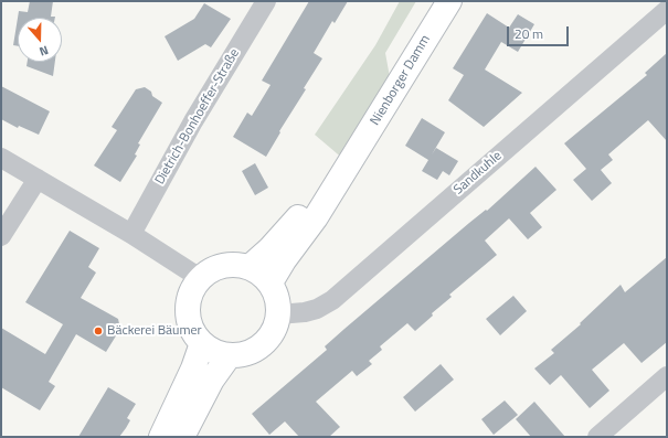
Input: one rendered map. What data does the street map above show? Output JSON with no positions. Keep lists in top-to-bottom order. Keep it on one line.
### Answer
{"streets":{"street":["Nienborger Damm","Dietrich-Bonhoeffer-Straße","Sandkuhle"]},"crossings":[["Nienborger Damm","Sandkuhle"]],"places":["Bäckerei Bäumer"],"scale_bar":"20 m","north":"bottom"}
